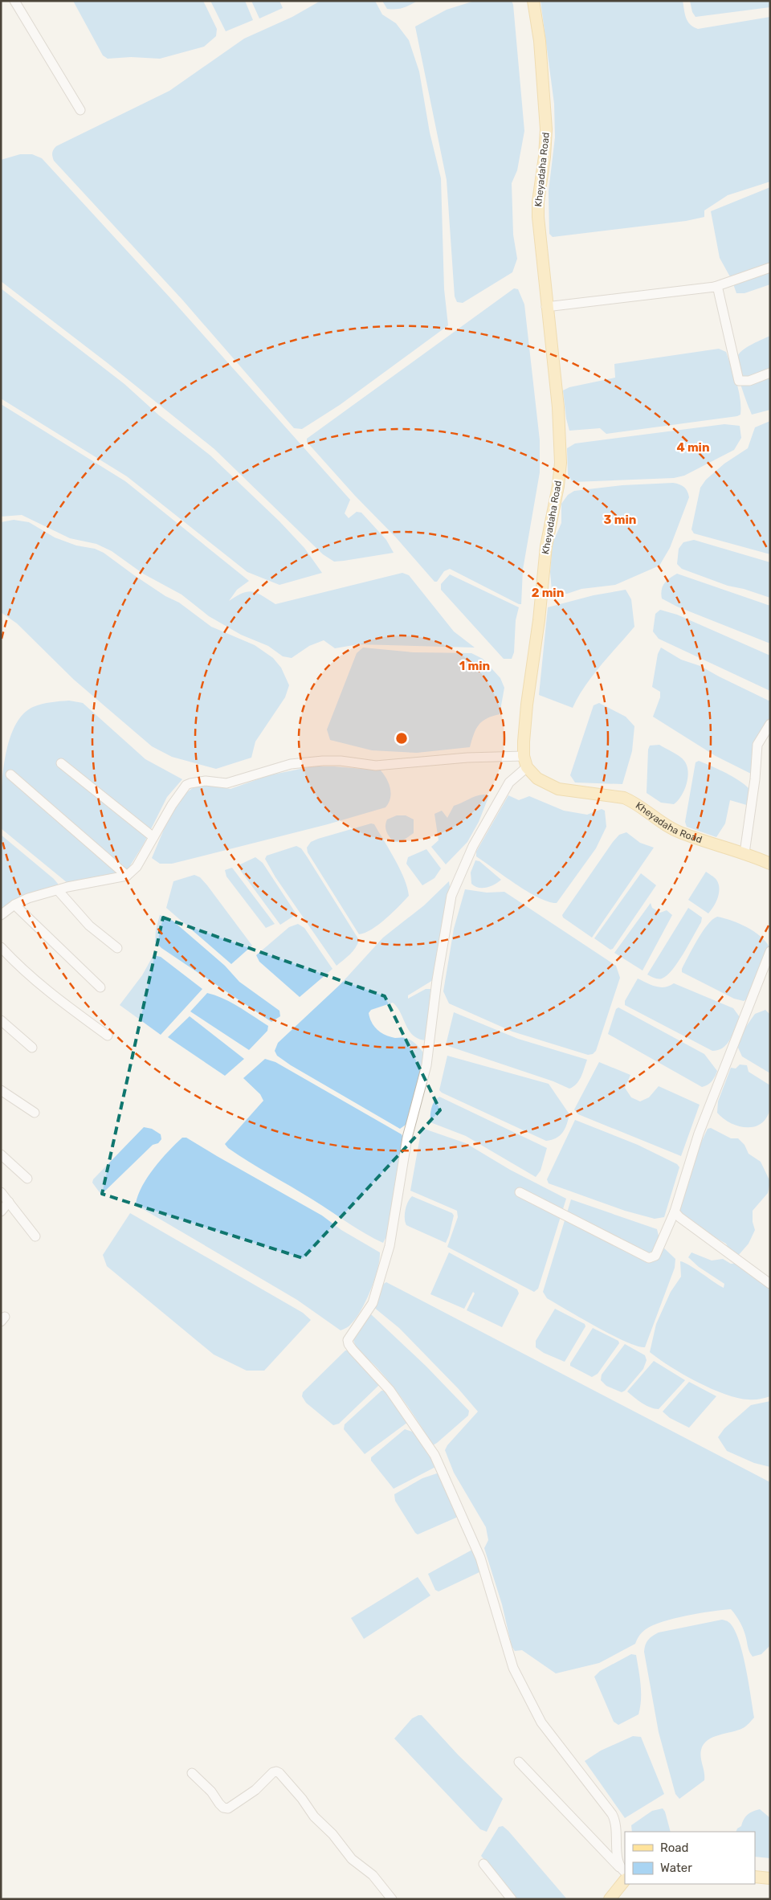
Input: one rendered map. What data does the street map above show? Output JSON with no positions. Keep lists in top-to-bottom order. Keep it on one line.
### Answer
{"streets":{"main road":["Kheyadaha Road"]},"legend":["Road","Water"],"rings":["4 min","3 min","2 min","1 min"]}
